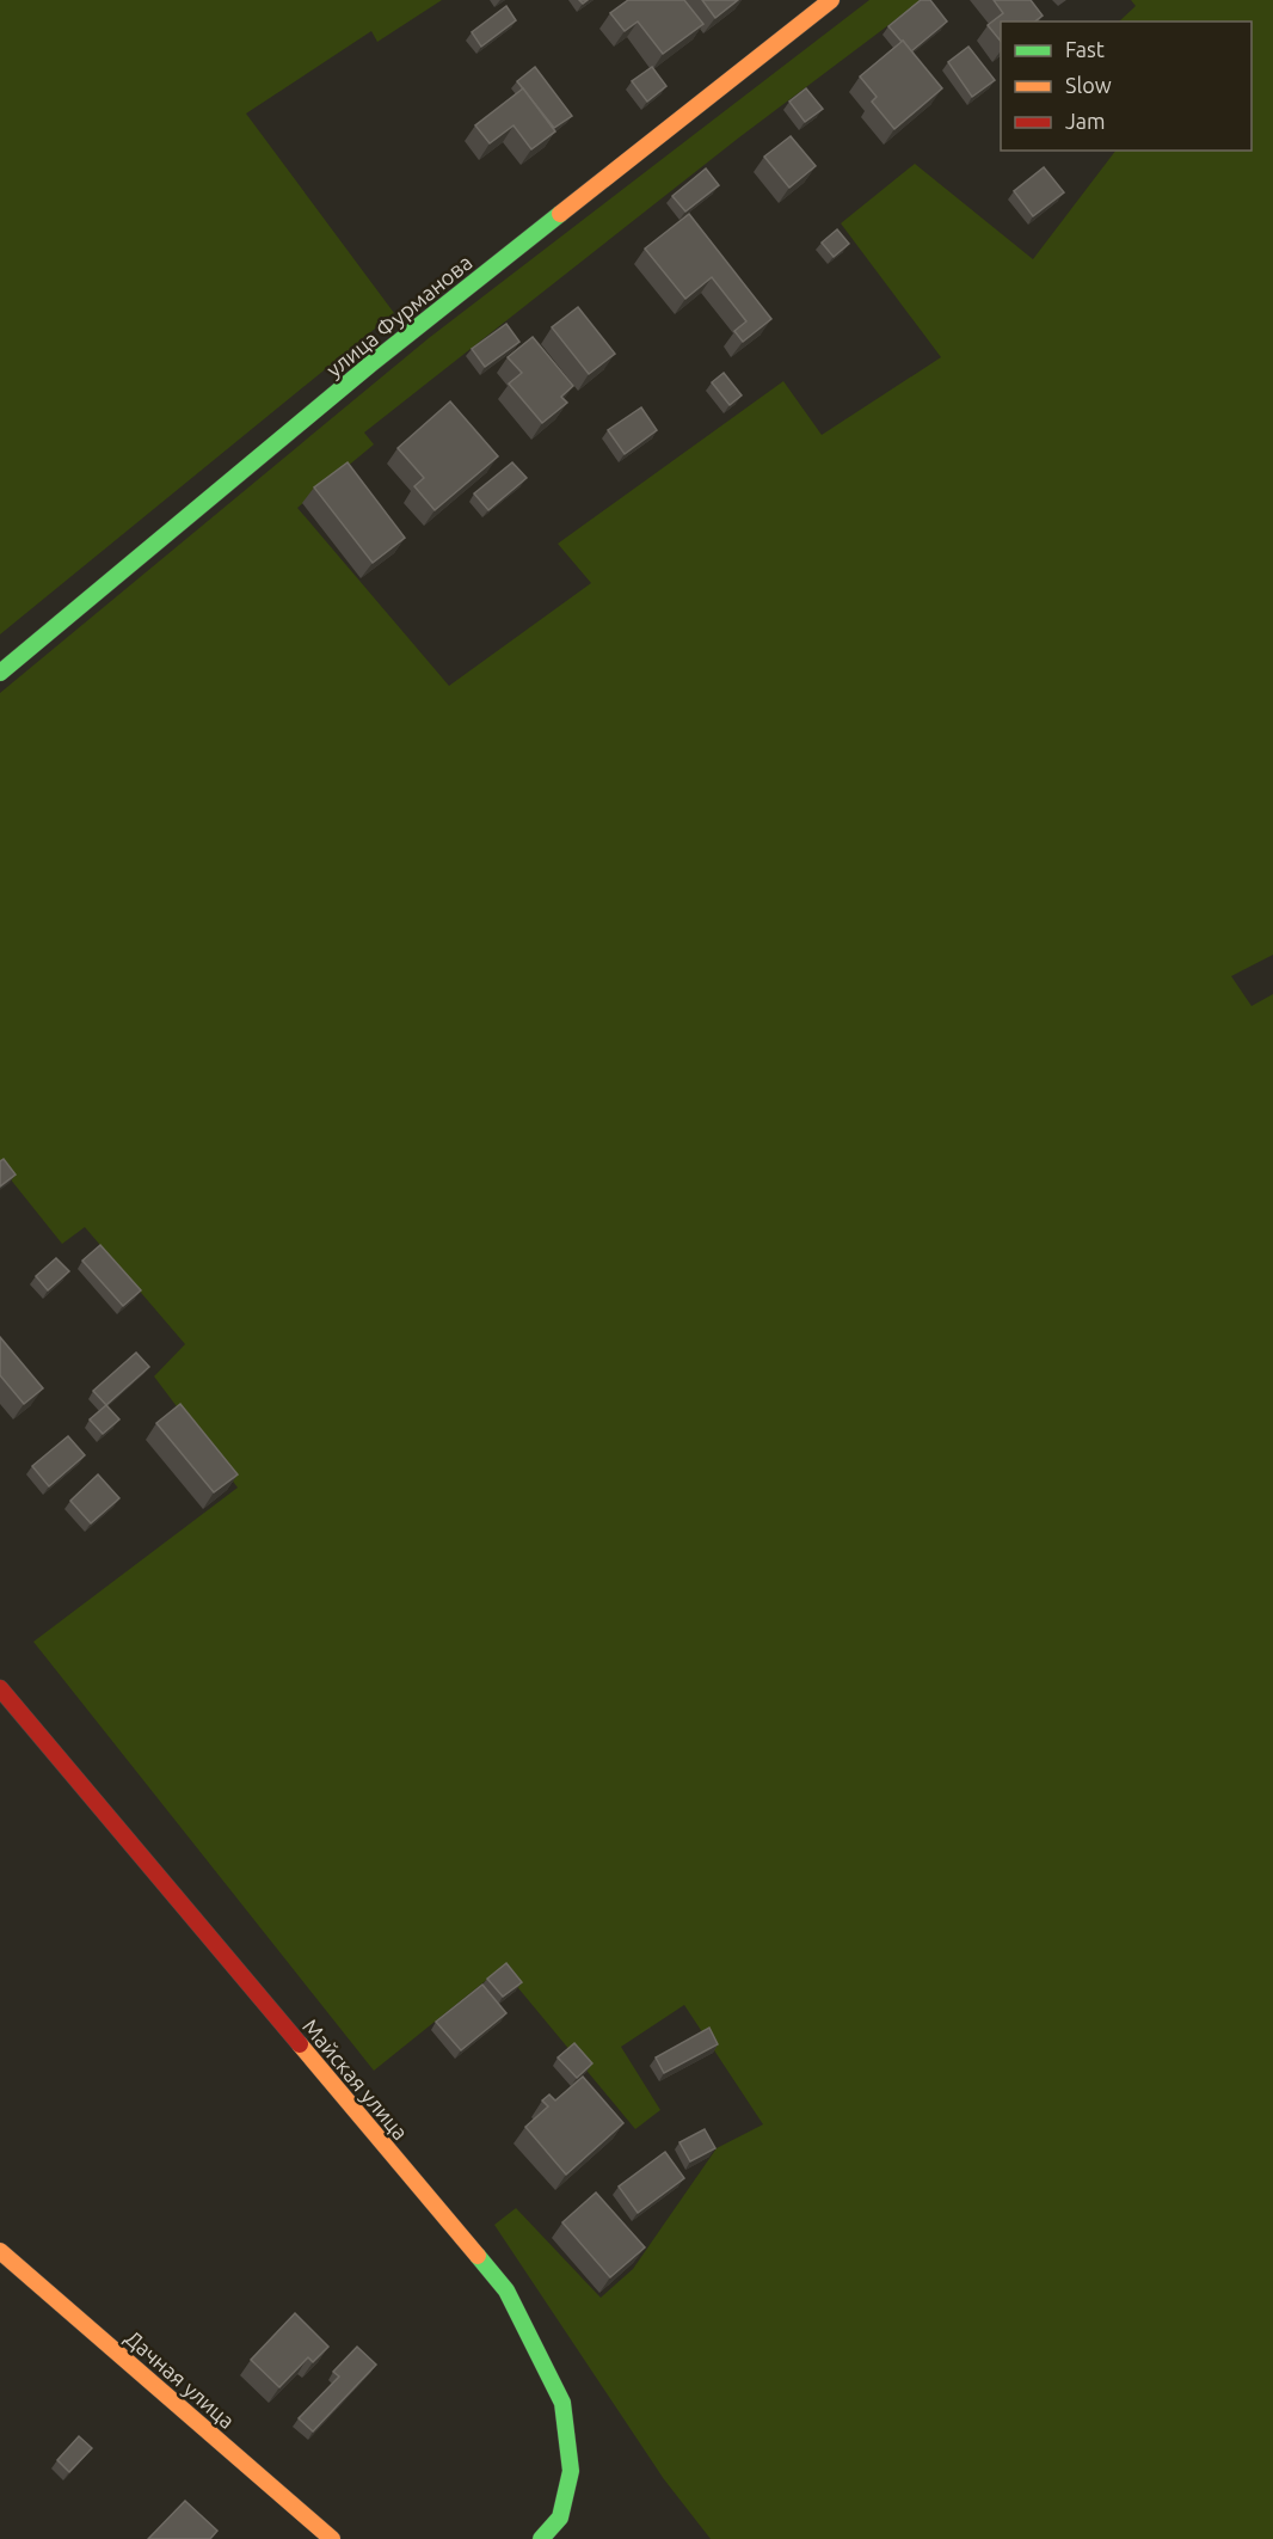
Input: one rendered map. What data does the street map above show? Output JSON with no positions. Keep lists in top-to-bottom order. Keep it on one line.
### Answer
{"streets":{"street":["улица Фурманова","Майская улица","Дачная улица"]},"legend":["Fast","Slow","Jam"]}
